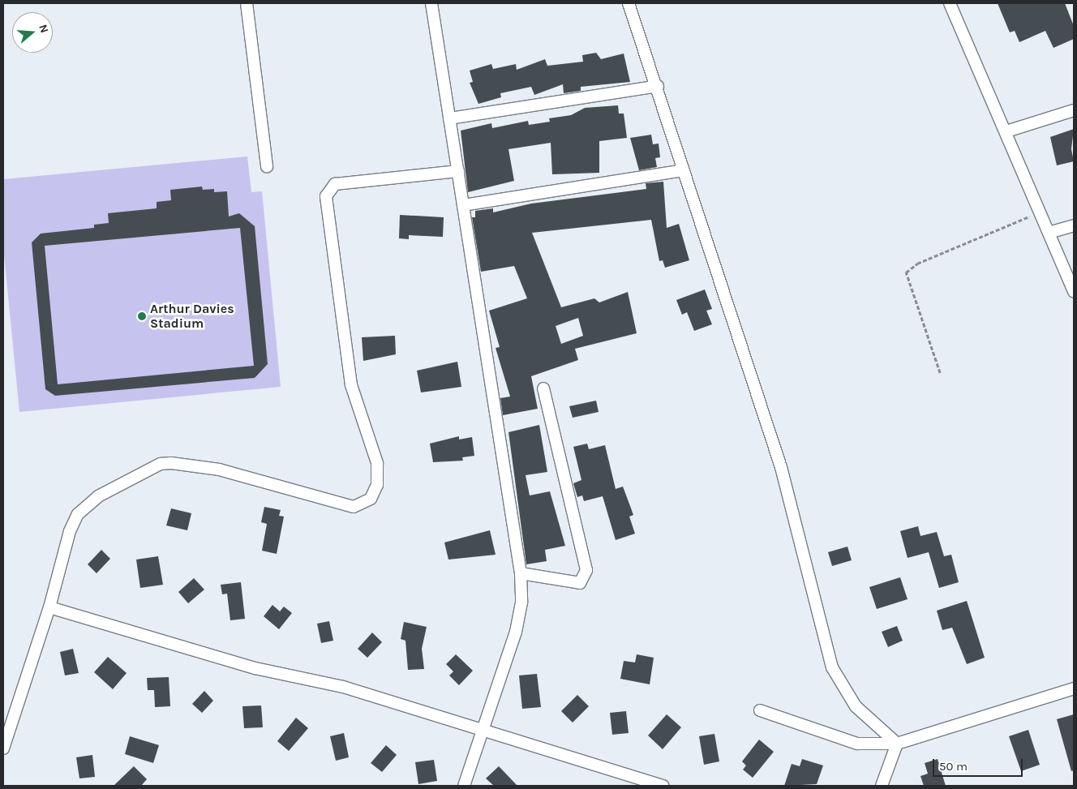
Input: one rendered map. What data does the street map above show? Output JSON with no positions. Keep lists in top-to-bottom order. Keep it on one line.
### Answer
{"places":["Arthur Davies Stadium"],"scale_bar":"50 m","north":"right"}
